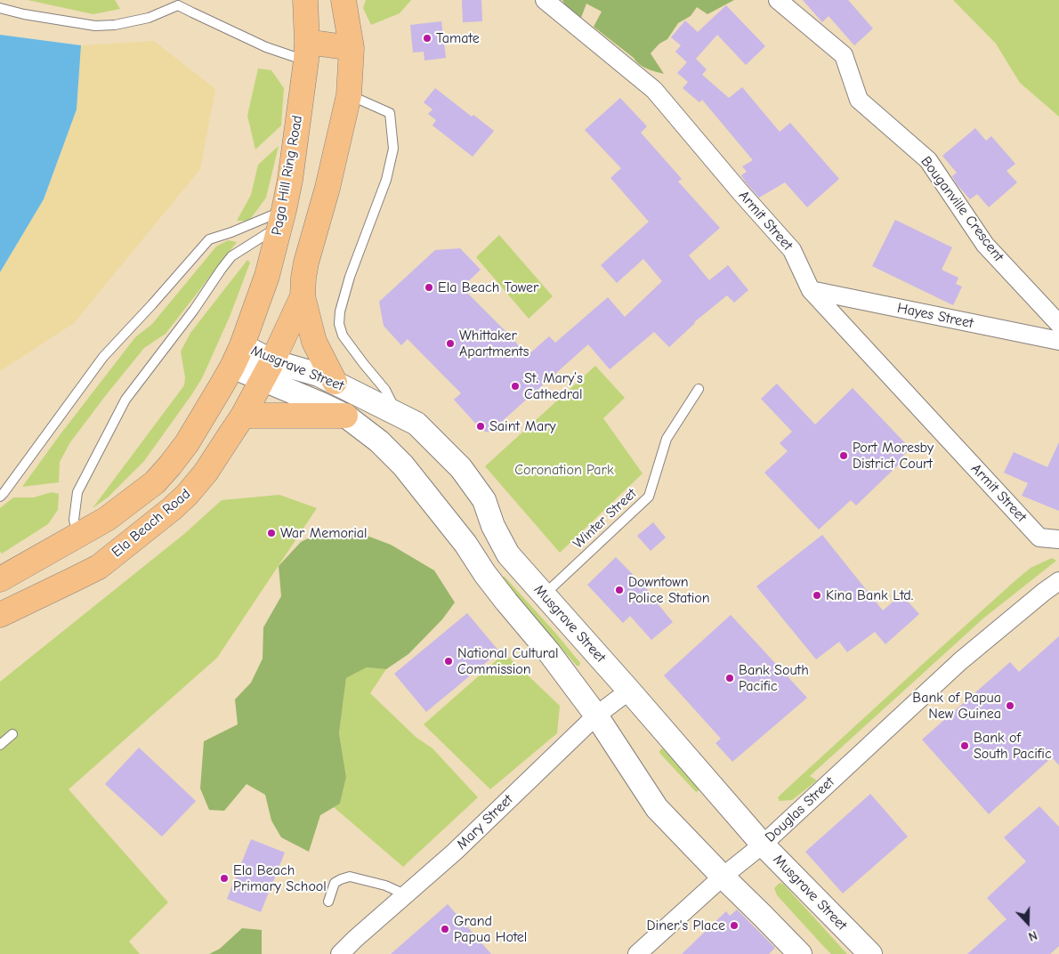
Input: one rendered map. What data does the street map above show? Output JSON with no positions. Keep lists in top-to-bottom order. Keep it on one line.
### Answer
{"streets":{"highway":["Paga Hill Ring Road","Ela Beach Road"],"street":["Bouganville Crescent","Armit Street","Hayes Street","Musgrave Street","Douglas Street","Mary Street"],"lane":["Winter Street"]},"crossings":[["Paga Hill Ring Road","Musgrave Street"],["Paga Hill Ring Road","Ela Beach Road"],["Armit Street","Hayes Street"],["Musgrave Street","Ela Beach Road"],["Musgrave Street","Douglas Street"],["Musgrave Street","Mary Street"]],"parks":["Coronation Park"],"places":["Tamate","Ela Beach Tower","Whittaker Apartments","St. Mary’s Cathedral","Saint Mary","Port Moresby District Court","War Memorial","Downtown Police Station","Kina Bank Ltd.","National Cultural Commission","Bank South Pacific","Bank of Papua New Guinea","Bank of South Pacific","Ela Beach Primary School","Diner's Place","Grand Papua Hotel"],"north":"bottom"}
